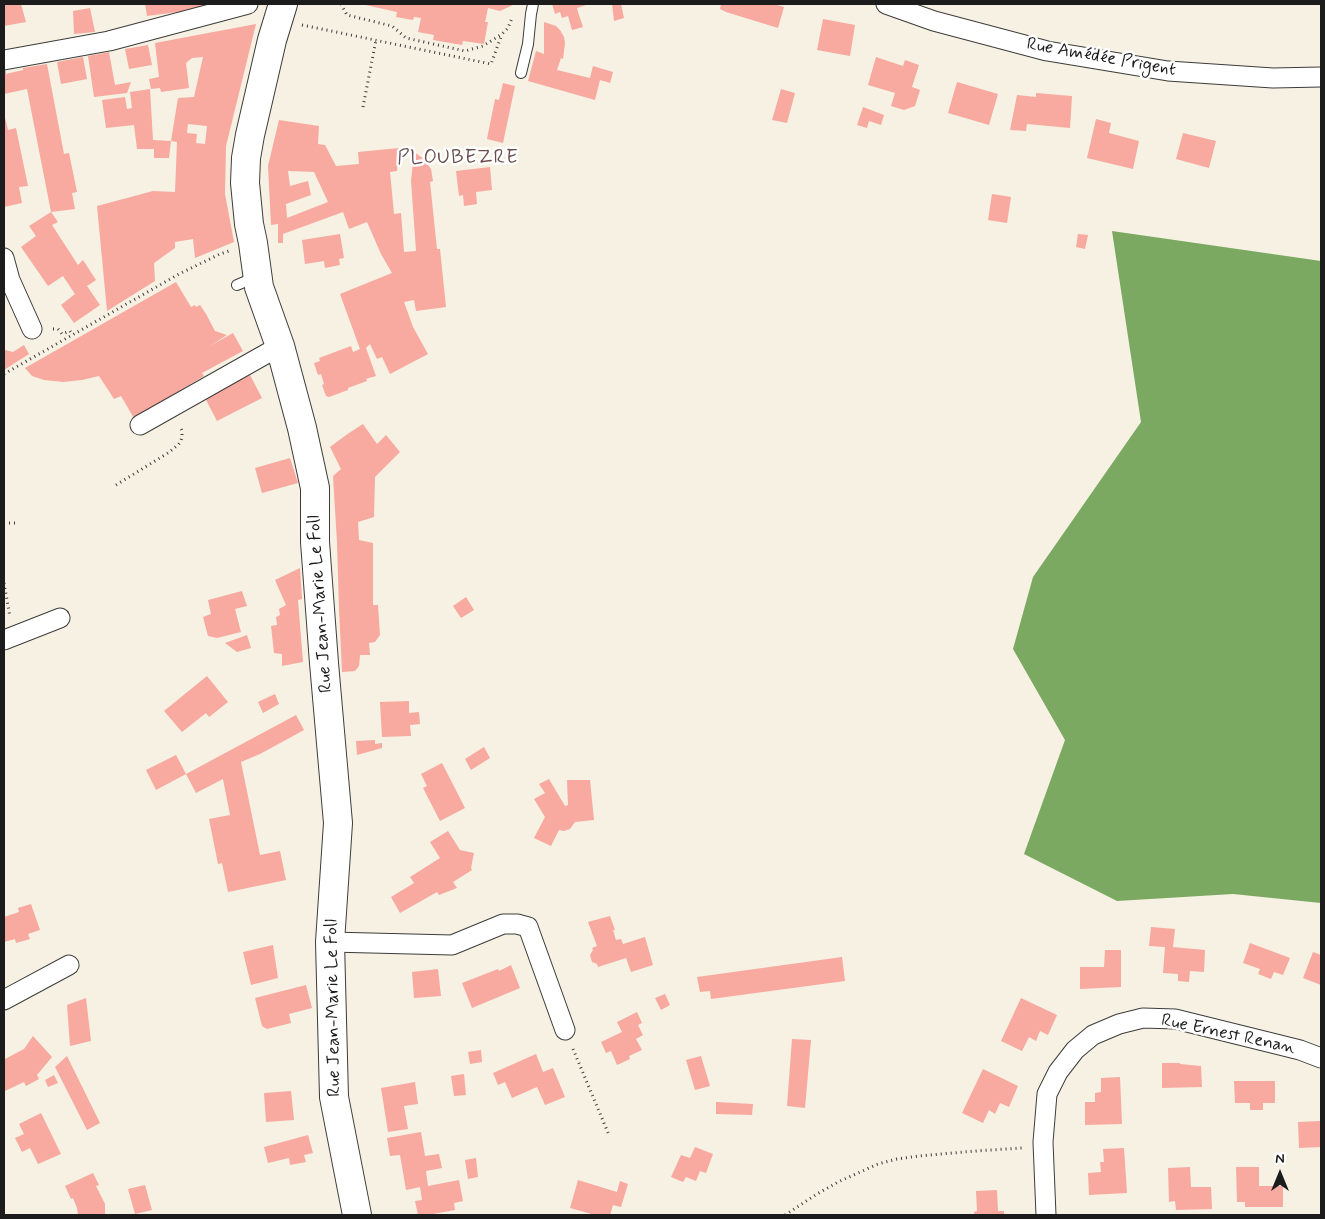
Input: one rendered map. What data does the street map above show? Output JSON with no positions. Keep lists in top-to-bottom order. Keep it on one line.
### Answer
{"streets":{"main road":["Rue Jean-Marie Le Foll"],"street":["Rue Amédée Prigent","Rue Ernest Renan"]},"districts":["PLOUBEZRE"],"north":"top"}
